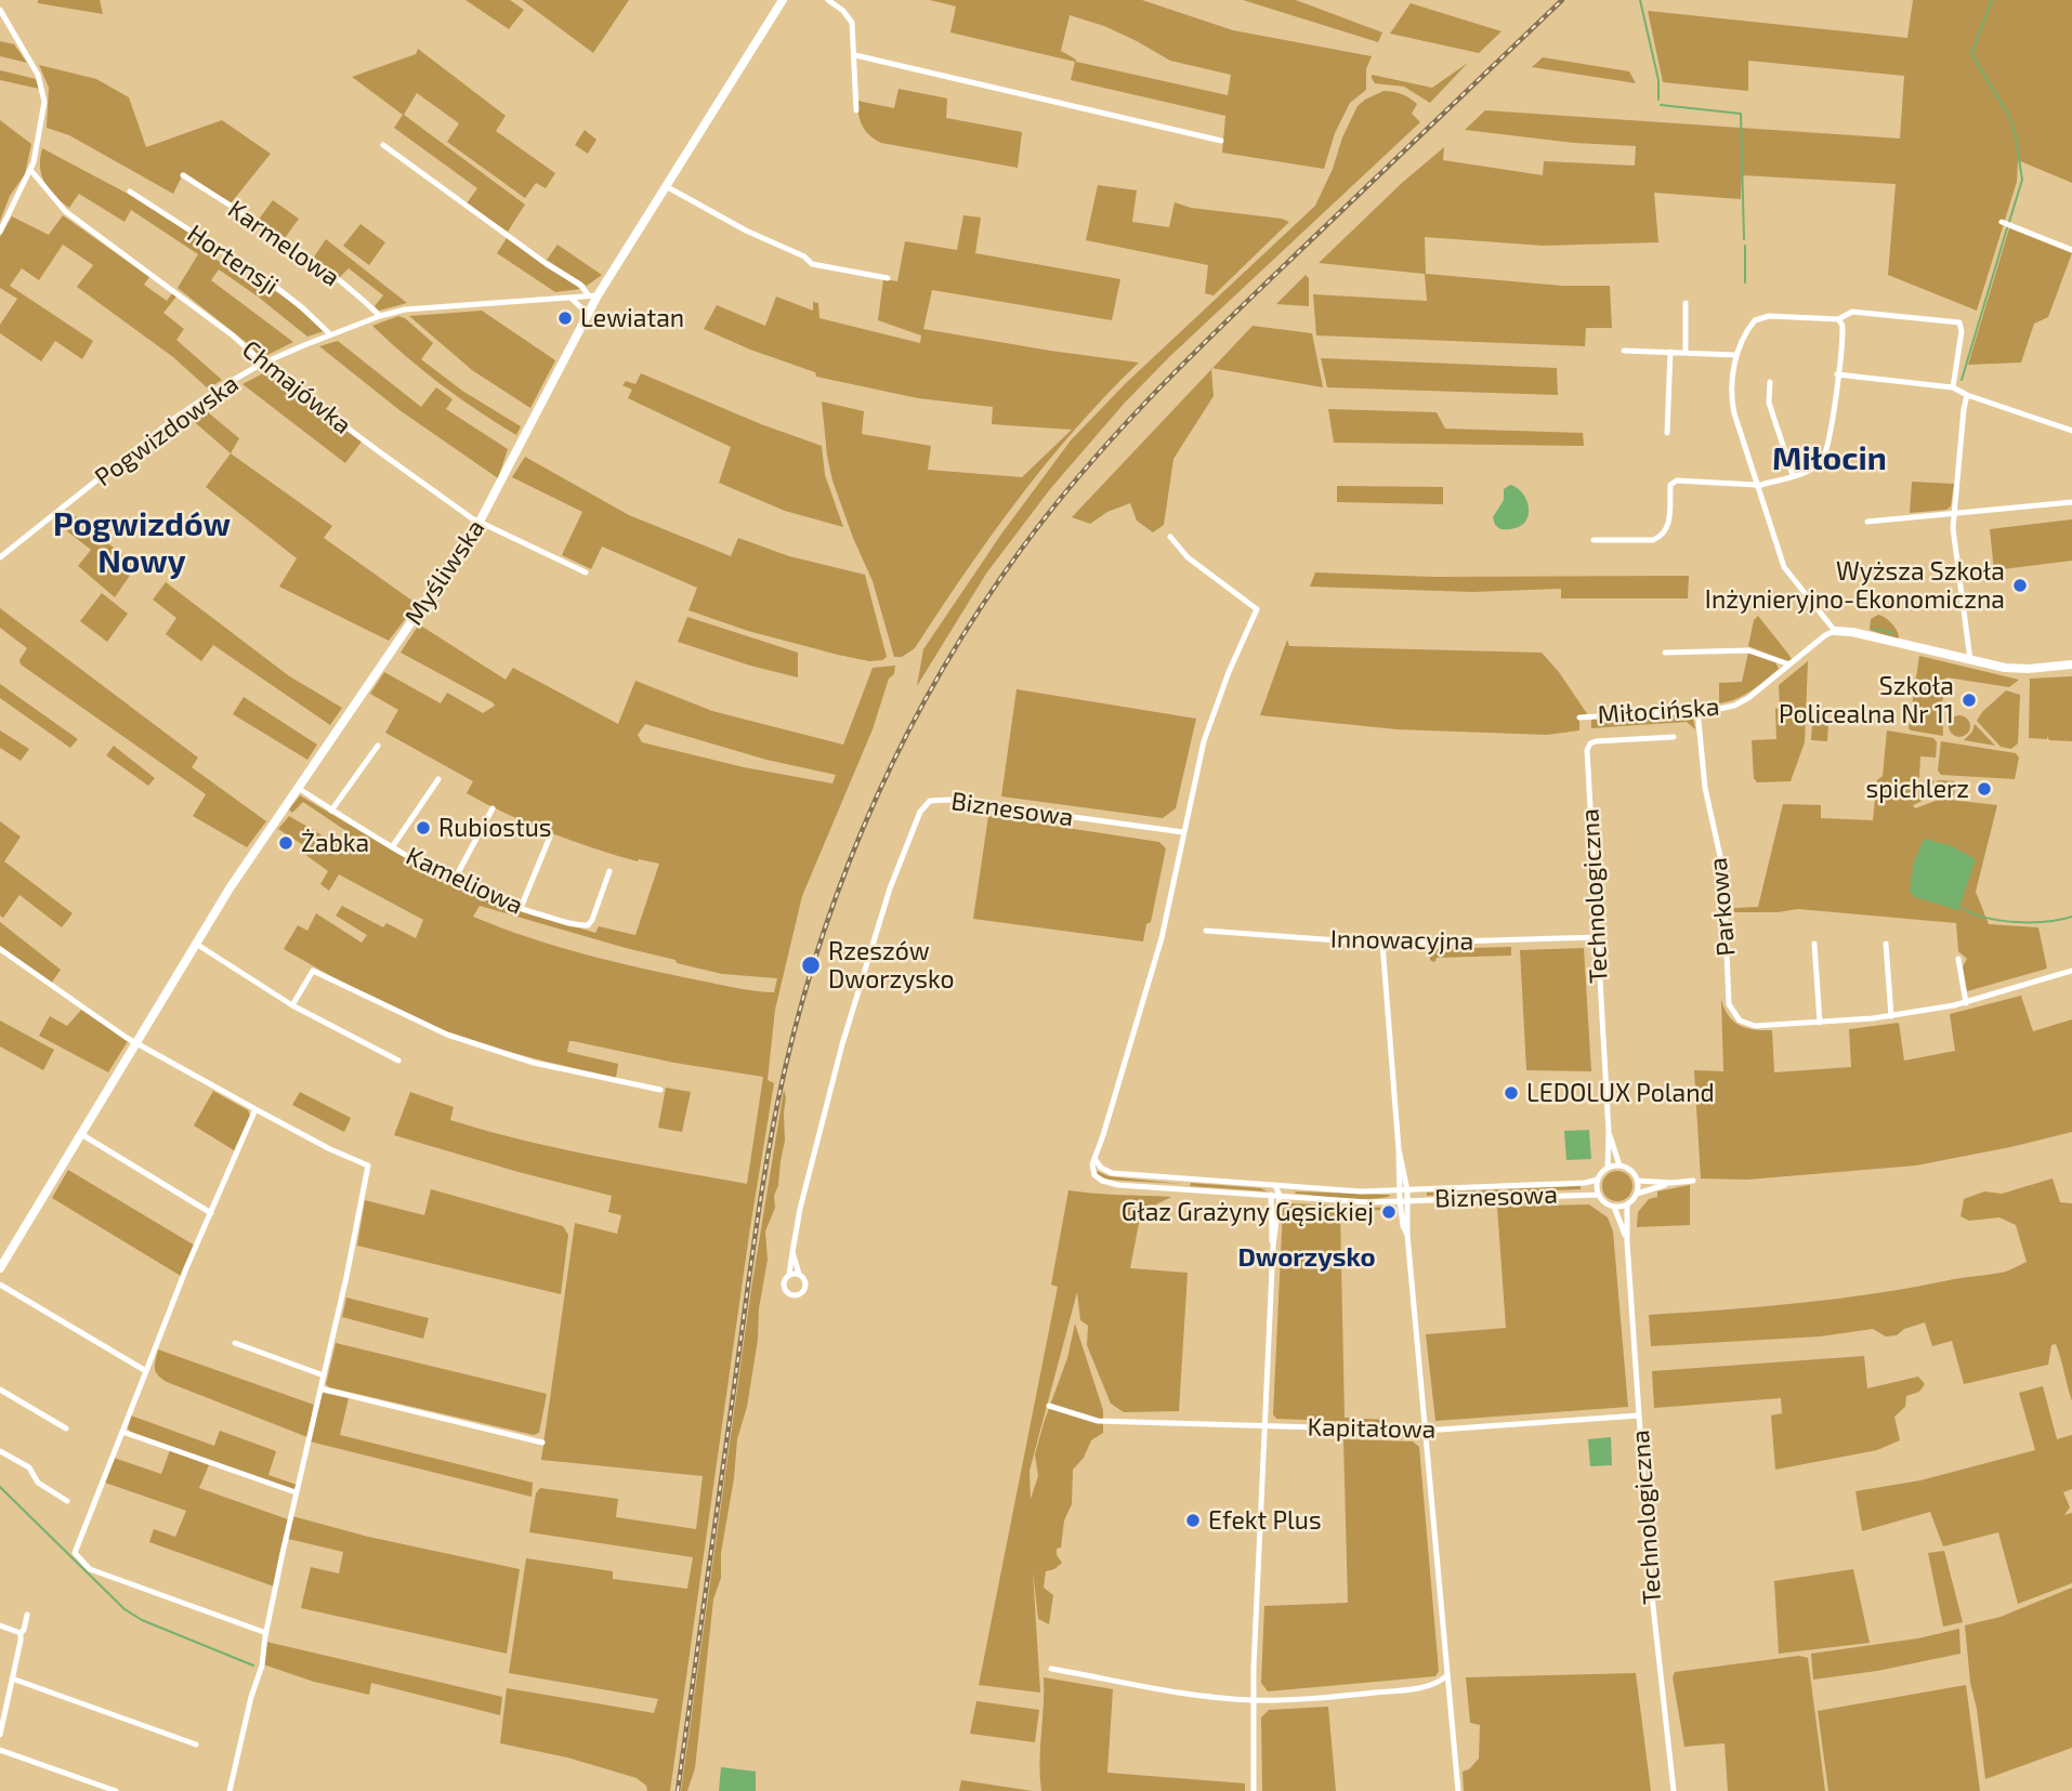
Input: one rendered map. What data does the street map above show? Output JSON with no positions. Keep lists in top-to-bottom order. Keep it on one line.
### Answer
{"streets":{"street":["Karmelowa","Hortensji","Chmajówka","Pogwizdowska","Myśliwska","Miłocińska","Biznesowa","Kameliowa","Technologiczna","Parkowa","Innowacyjna","Kapitałowa"]},"crossings":[["Karmelowa","Pogwizdowska"],["Hortensji","Pogwizdowska"],["Chmajówka","Pogwizdowska"],["Chmajówka","Myśliwska"],["Pogwizdowska","Myśliwska"],["Myśliwska","Kameliowa"],["Miłocińska","Parkowa"],["Biznesowa","Technologiczna"],["Technologiczna","Innowacyjna"],["Technologiczna","Kapitałowa"]],"districts":["Miłocin","Pogwizdów Nowy","Dworzysko"],"places":["Lewiatan","Wyższa Szkoła Inżynieryjno-Ekonomiczna","Szkoła Policealna Nr 11","spichlerz","Rubiostus","Żabka","Rzeszów Dworzysko","LEDOLUX Poland","Głaz Grażyny Gęsickiej","Efekt Plus"]}
